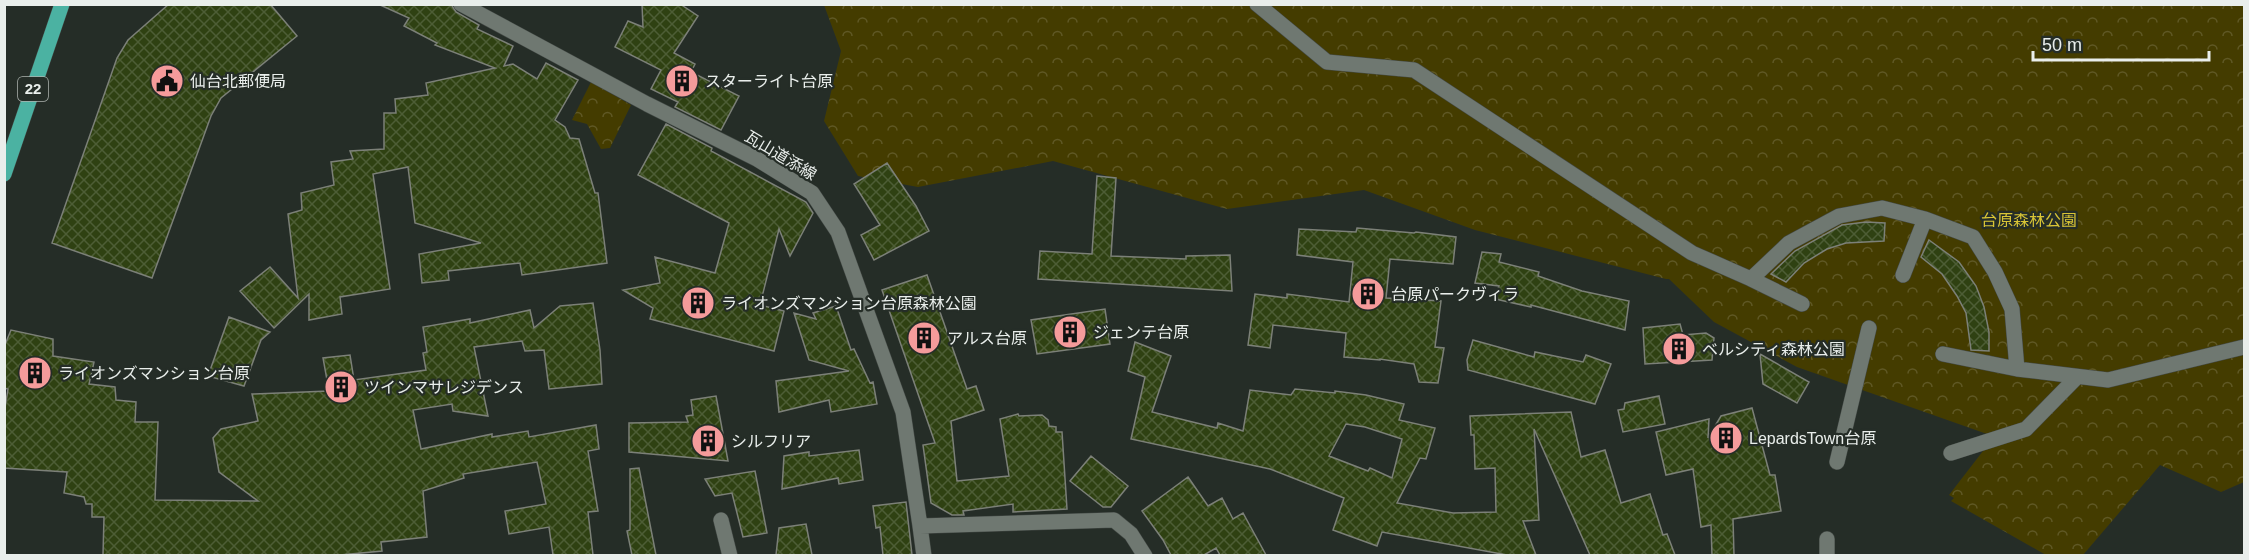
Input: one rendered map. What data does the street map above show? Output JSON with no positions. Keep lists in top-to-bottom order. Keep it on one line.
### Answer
{"streets":{"main road":["22"],"street":["瓦山道添線"]},"parks":["台原森林公園"],"places":{"public building":["仙台北郵便局"],"building":["スターライト台原","台原パークヴィラ","ライオンズマンション台原森林公園","ジェンテ台原","アルス台原","ベルシティ森林公園","ライオンズマンション台原","ツインマサレジデンス","LepardsTown台原","シルフリア"]},"scale_bar":"50 m"}
